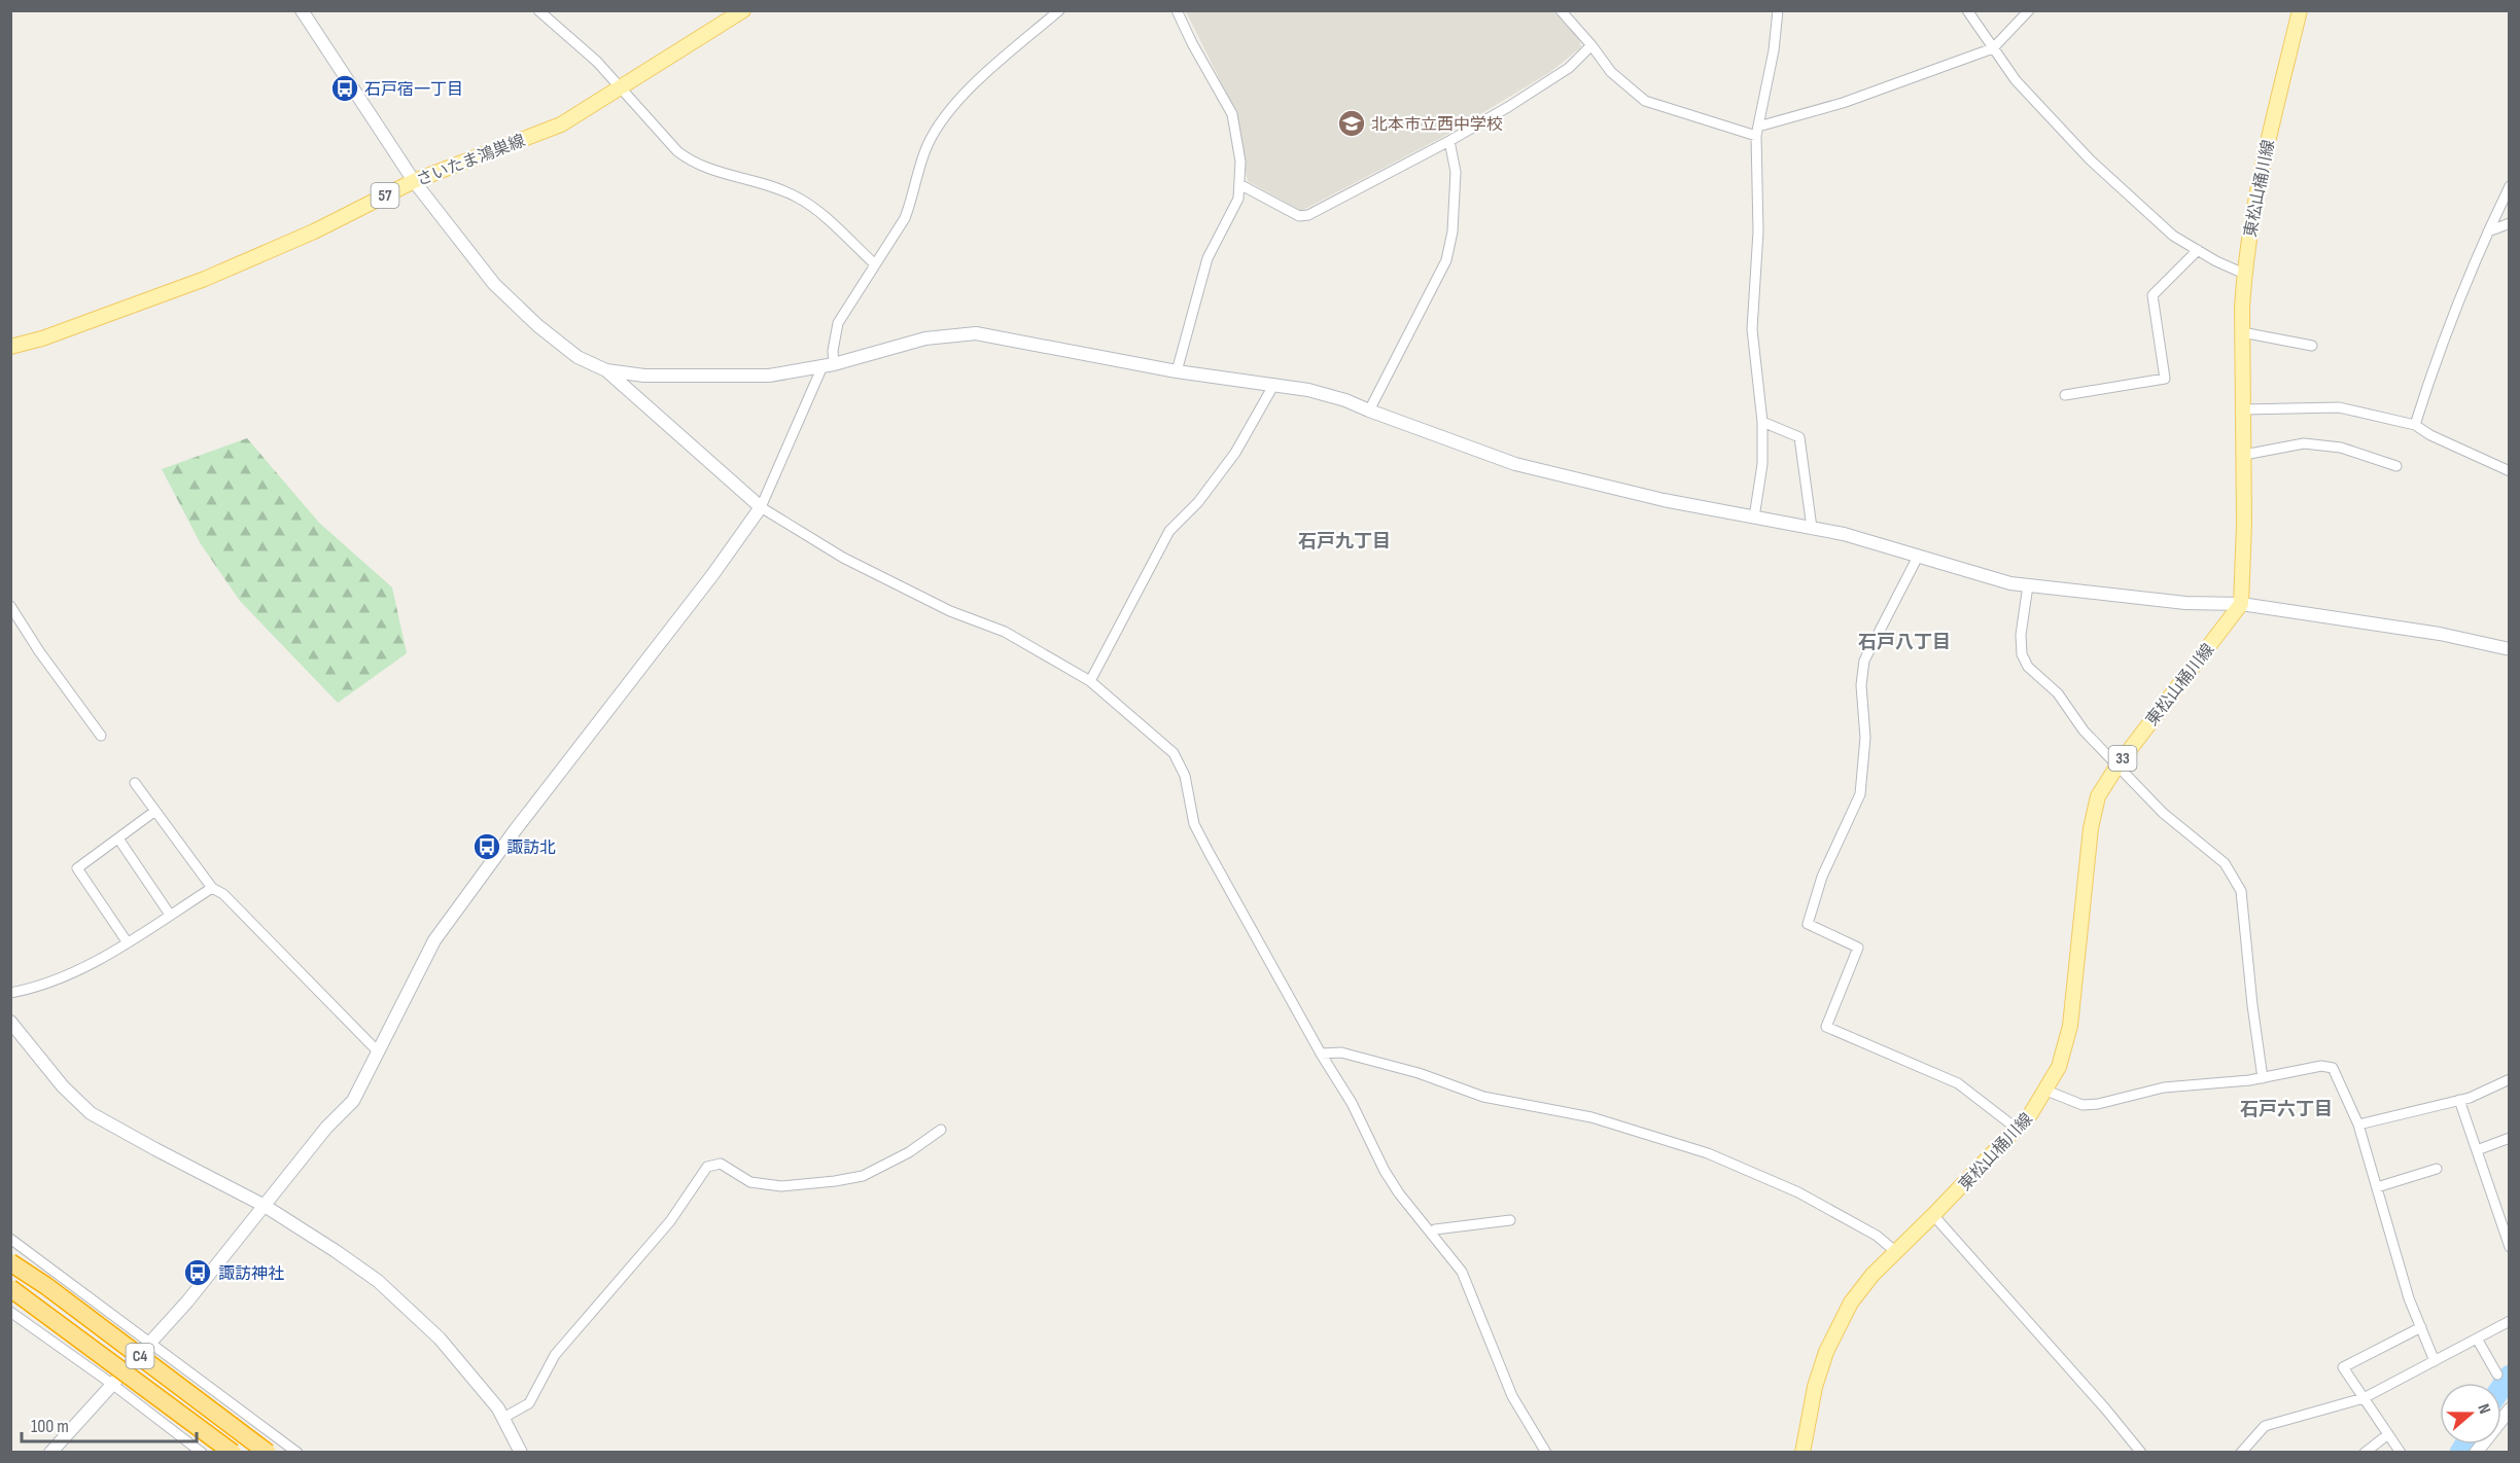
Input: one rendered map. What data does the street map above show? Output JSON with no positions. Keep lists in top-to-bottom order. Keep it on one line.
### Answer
{"streets":{"highway":["C4"],"main road":["さいたま鴻巣線","東松山桶川線","57","33"]},"districts":["石戸九丁目","石戸八丁目","石戸六丁目"],"places":{"bus stop":["石戸宿一丁目","諏訪北","諏訪神社"],"school or university":["北本市立西中学校"]},"scale_bar":"100 m","north":"right"}
